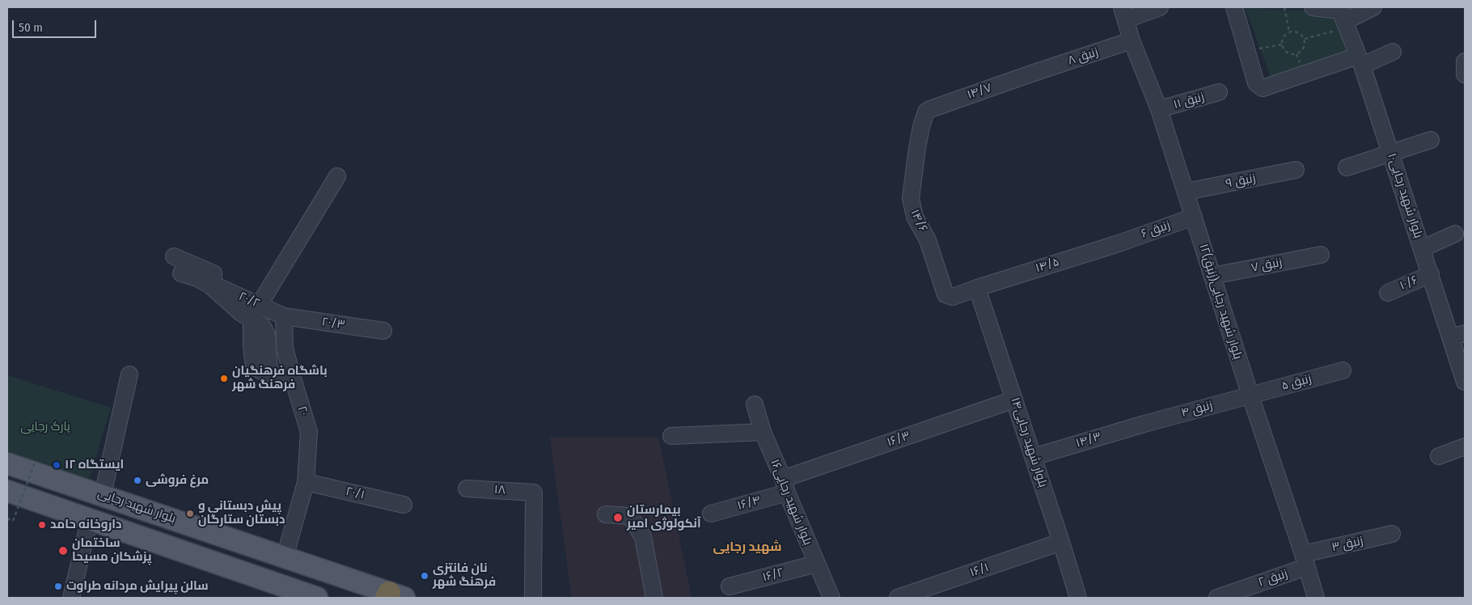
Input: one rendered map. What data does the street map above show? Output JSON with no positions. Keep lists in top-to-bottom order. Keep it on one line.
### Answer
{"streets":{"main road":["بلوار شهید رجایی"],"street":["زنبق ۸","۱۴/۷","زنبق ۱۱","زنبق ۹","بلوار شهید رجایی۱۰","۱۴/۶","زنبق ۶","۱۴/۵","زنبق ۷","۱۰/۶","۲۰/۲","۱۲بلوار شهید رجایی(زنبق)","۲۰/۳","زنبق ۵","زنبق ۴","۲۰","۱۶/۳","۱۴/۳","بلوار شهید رجایی۱۴","۱۸","۲۰/۱","بلوار شهید رجایی۱۶","۱۶/۴","زنبق ۳","۱۶/۱","۱۶/۲","زنبق ۲"]},"crossings":[["زنبق ۸","۱۴/۷"],["زنبق ۸","۱۲بلوار شهید رجایی(زنبق)"],["۱۴/۷","۱۴/۶"],["زنبق ۱۱","۱۲بلوار شهید رجایی(زنبق)"],["زنبق ۹","۱۲بلوار شهید رجایی(زنبق)"],["بلوار شهید رجایی۱۰","۱۰/۶"],["۱۴/۶","۱۴/۵"],["۱۴/۶","بلوار شهید رجایی۱۴"],["زنبق ۶","۱۴/۵"],["زنبق ۶","۱۲بلوار شهید رجایی(زنبق)"],["۱۴/۵","بلوار شهید رجایی۱۴"],["زنبق ۷","۱۲بلوار شهید رجایی(زنبق)"],["۲۰/۲","۲۰/۳"],["۲۰/۲","۲۰"],["۱۲بلوار شهید رجایی(زنبق)","زنبق ۵"],["۱۲بلوار شهید رجایی(زنبق)","زنبق ۴"],["۱۲بلوار شهید رجایی(زنبق)","زنبق ۳"],["۱۲بلوار شهید رجایی(زنبق)","زنبق ۲"],["۲۰/۳","۲۰"],["زنبق ۵","زنبق ۴"],["زنبق ۴","۱۴/۳"],["۲۰","۲۰/۱"],["۲۰","بلوار شهید رجایی"],["۱۶/۳","بلوار شهید رجایی۱۴"],["۱۶/۳","بلوار شهید رجایی۱۶"],["۱۶/۳","۱۶/۴"],["۱۴/۳","بلوار شهید رجایی۱۴"],["بلوار شهید رجایی۱۴","۱۶/۱"],["بلوار شهید رجایی۱۶","۱۶/۴"],["بلوار شهید رجایی۱۶","۱۶/۲"],["زنبق ۳","زنبق ۲"]],"districts":["شهید رجایی"],"parks":["پارک رجایی"],"places":["باشگاه فرهنگیان فرهنگ شهر","ایستگاه ۱۲","مرغ فروشی","پیش دبستانی و دبستان ستارگان","بیمارستان آنکولوژی امیر","داروخانه حامد","ساختمان پزشکان مسیحا","نان فانتزی فرهنگ شهر","سالن پیرایش مردانه طراوت"],"scale_bar":"50 m"}
